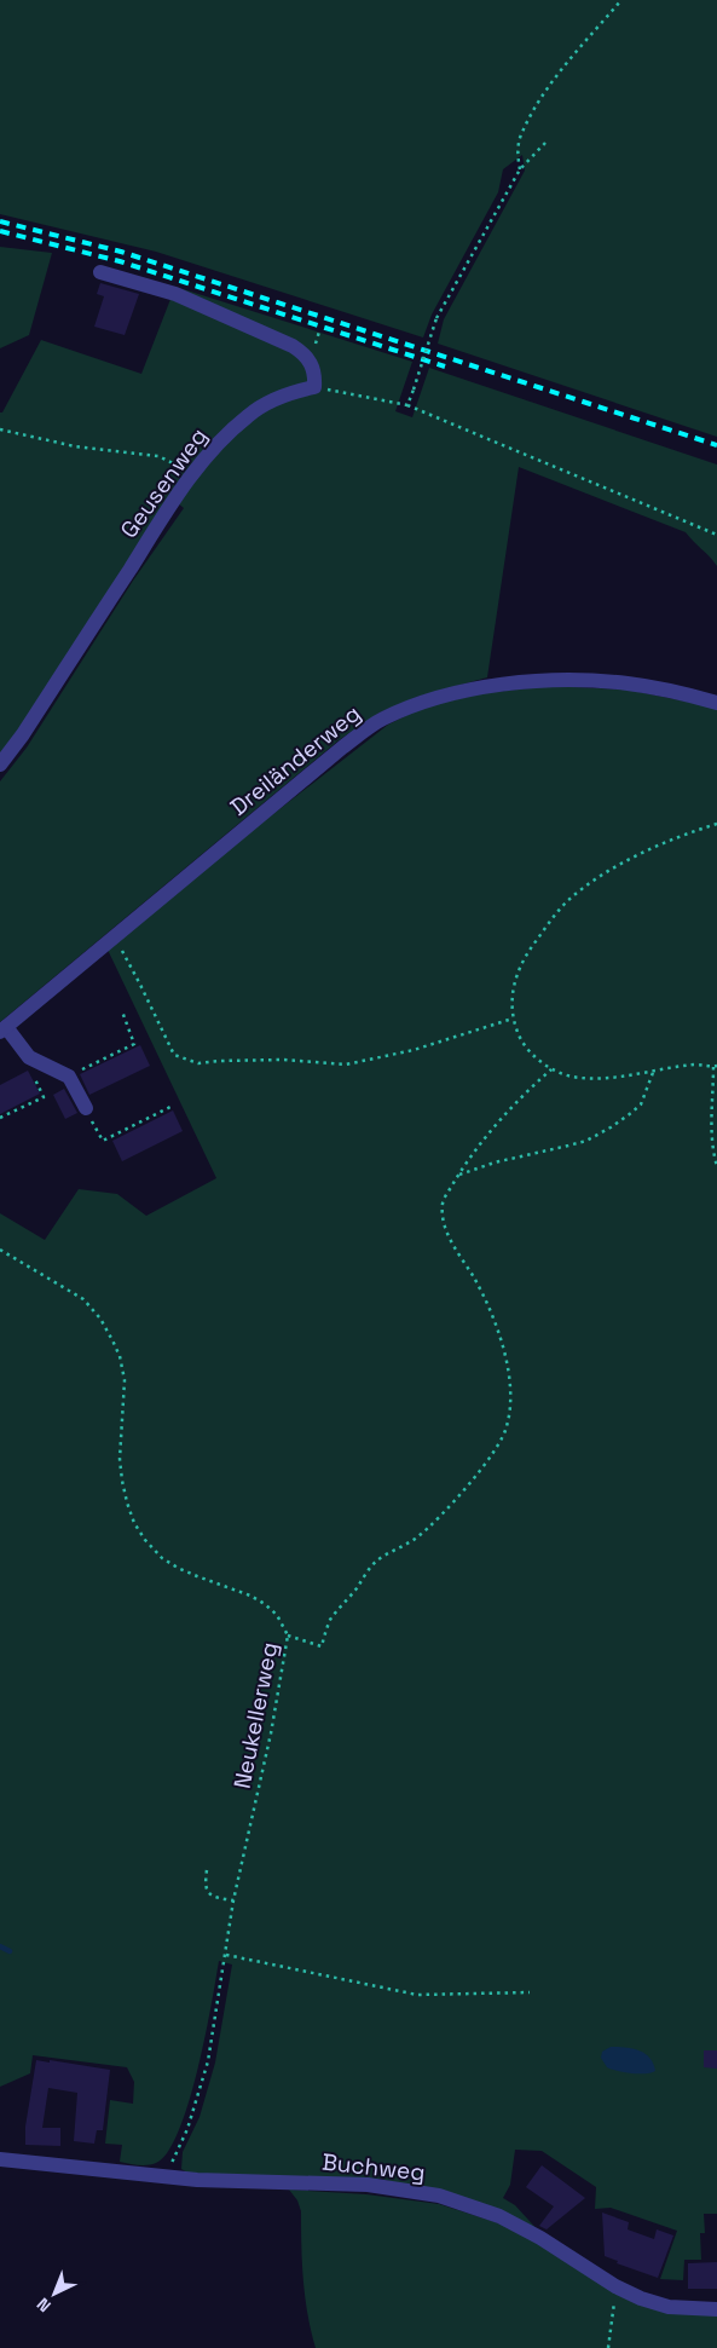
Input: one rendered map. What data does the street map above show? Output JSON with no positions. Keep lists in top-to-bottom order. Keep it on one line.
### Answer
{"streets":{"street":["Geusenweg","Dreiländerweg","Buchweg"],"path":["Neukellerweg"]},"crossings":[["Neukellerweg","Buchweg"]],"north":"bottom left"}
